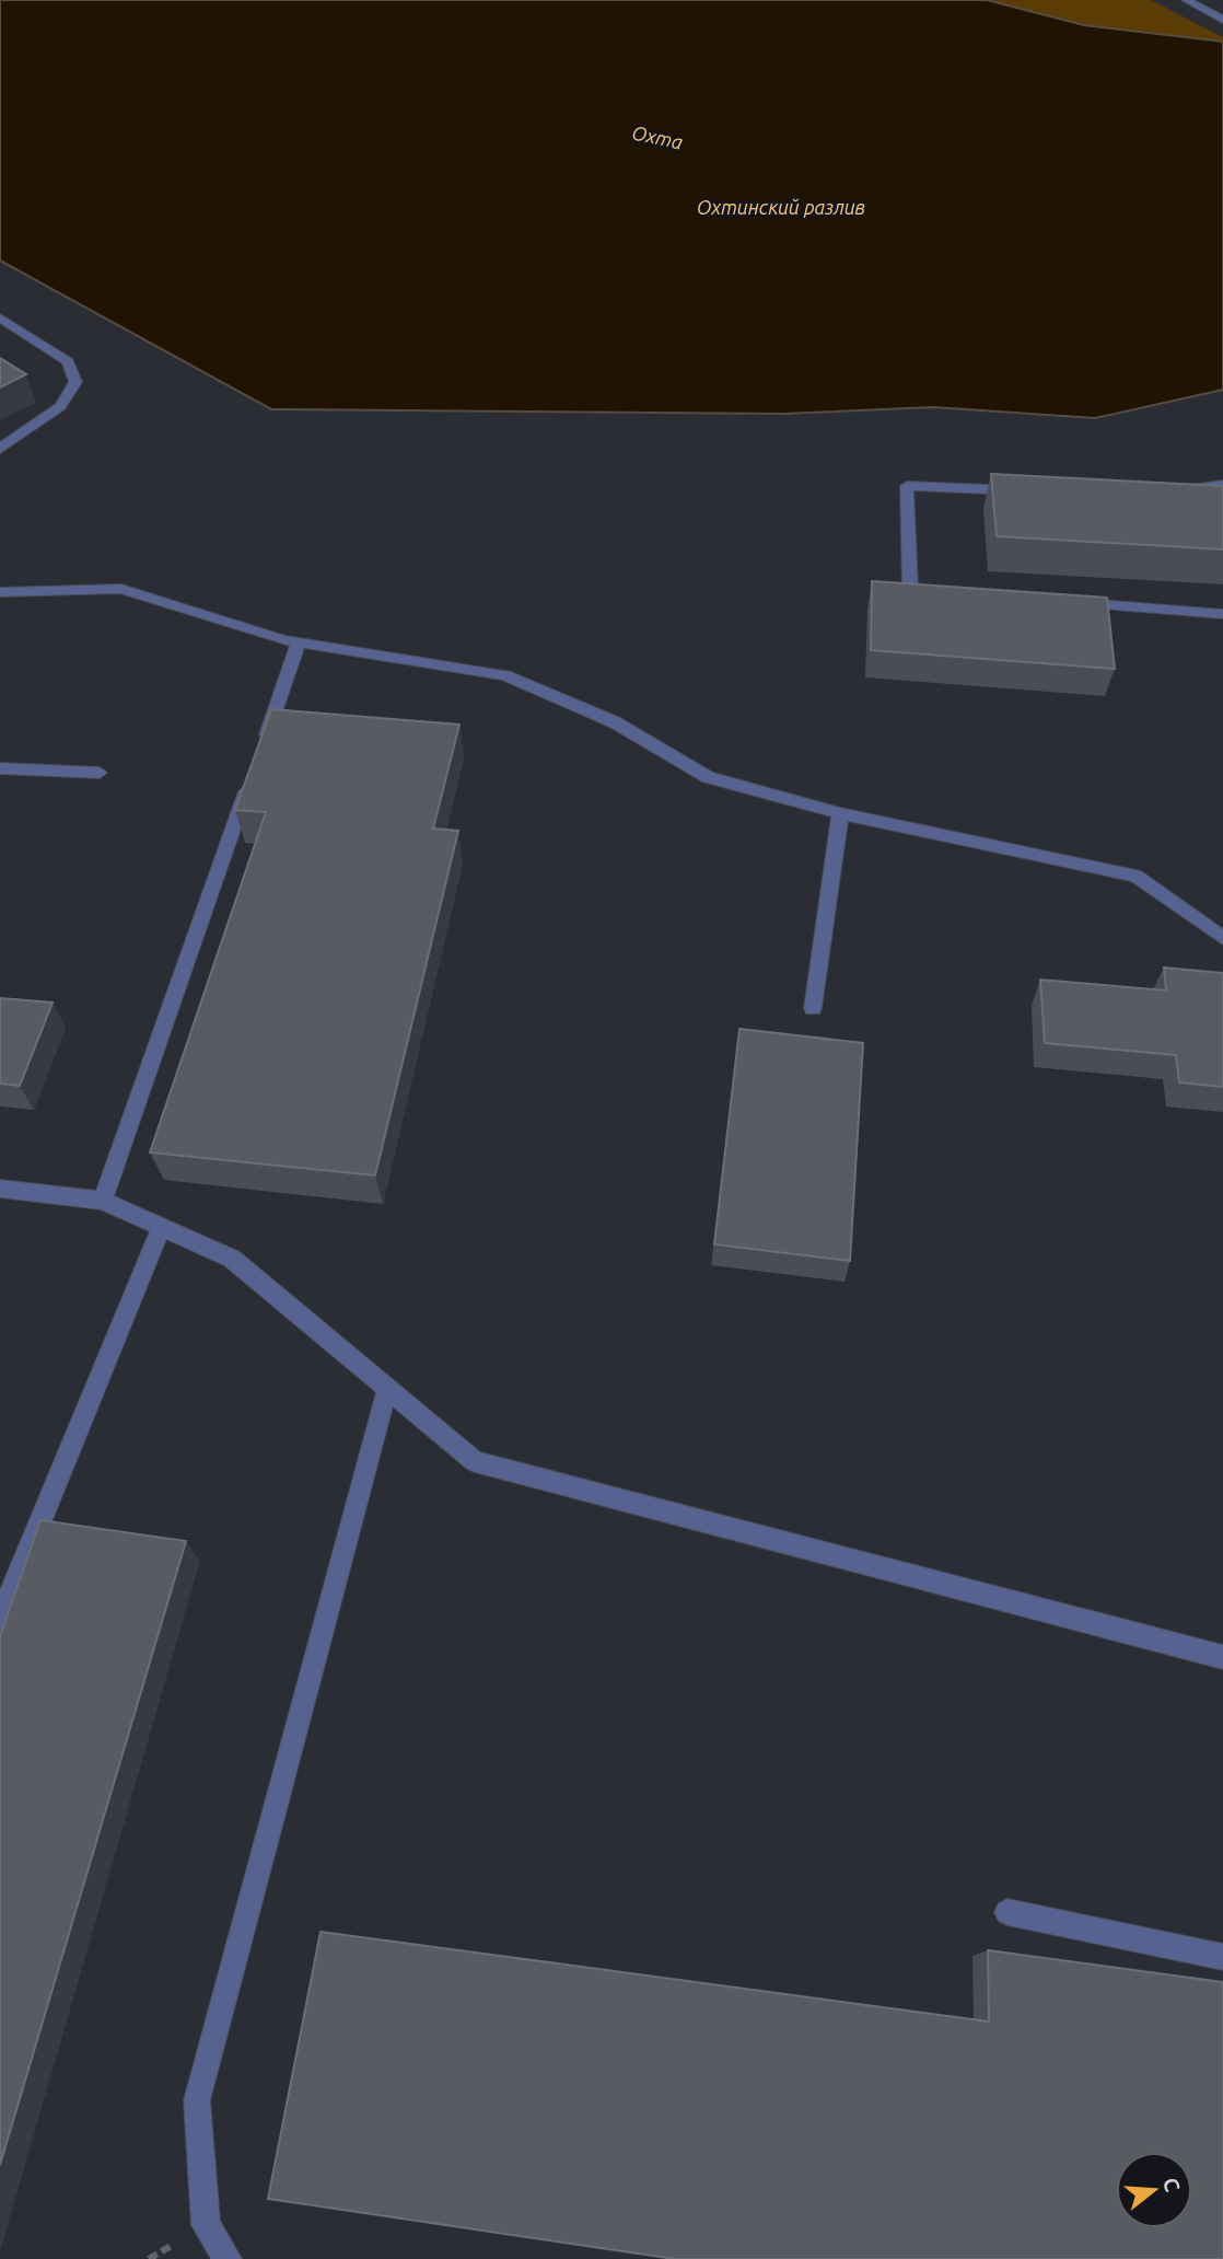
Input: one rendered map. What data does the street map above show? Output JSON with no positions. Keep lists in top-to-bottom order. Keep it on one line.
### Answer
{"water":["Охта","Охтинский разлив"],"north":"right"}
